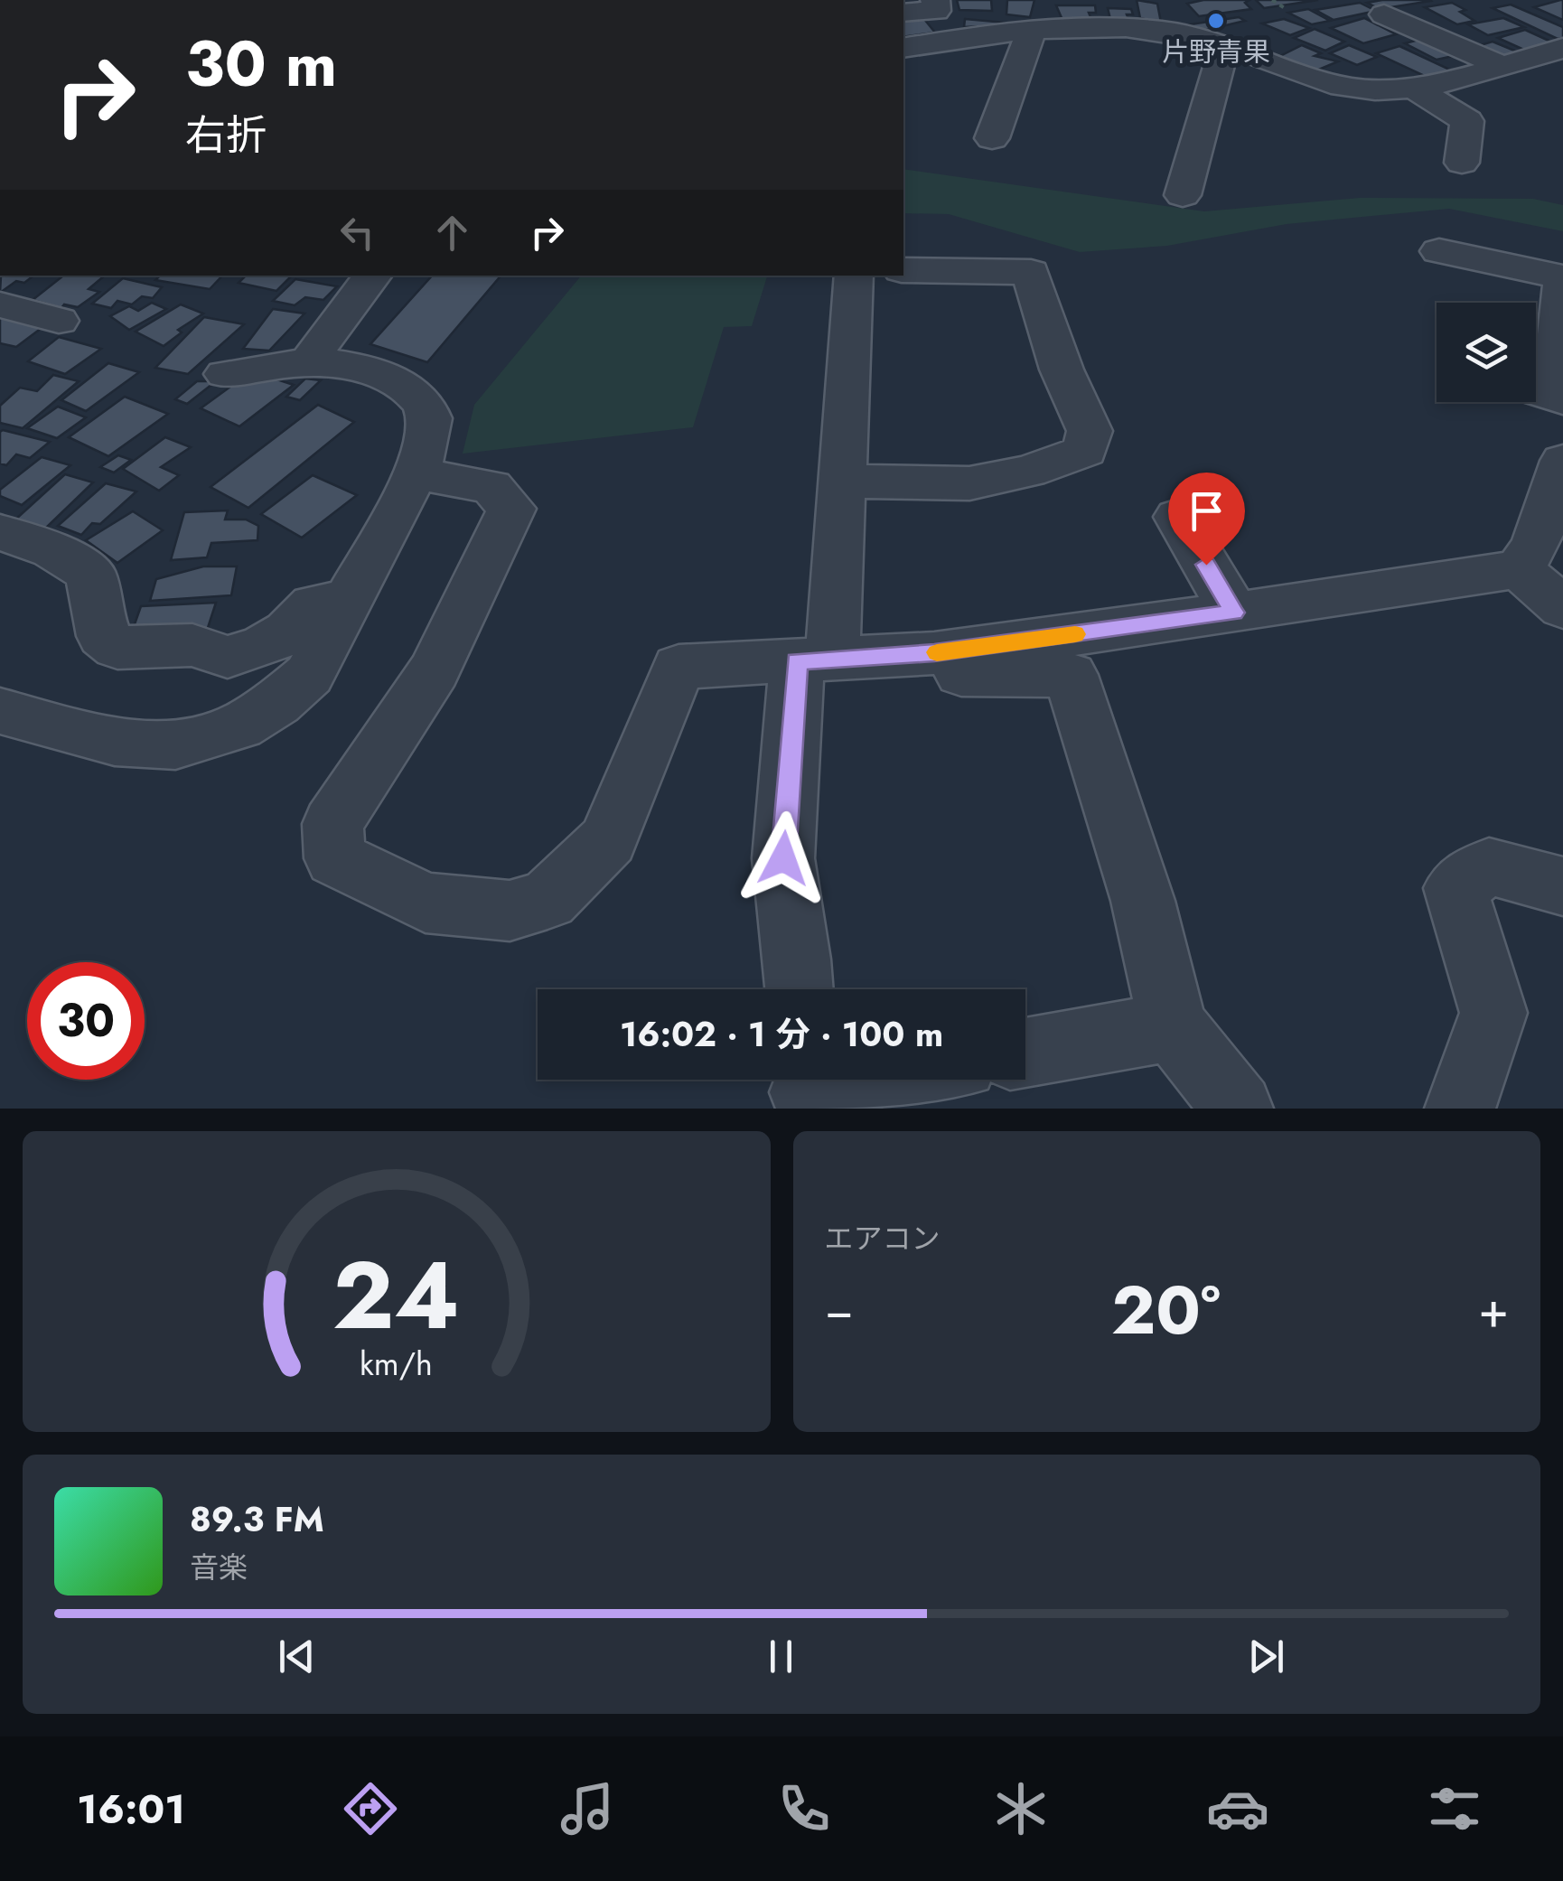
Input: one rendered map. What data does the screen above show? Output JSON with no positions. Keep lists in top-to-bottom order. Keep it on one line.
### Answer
{"places":["片野青果"],"page":{"turn":["30 m","右折"],"limit":"30","trip":"16:02 · 1 分 · 100 m","tile":"エアコン","heat":["−","20°","+"],"song":["89.3 FM","音楽"],"tabs":"16:01","gauge":["24","km/h"]}}
